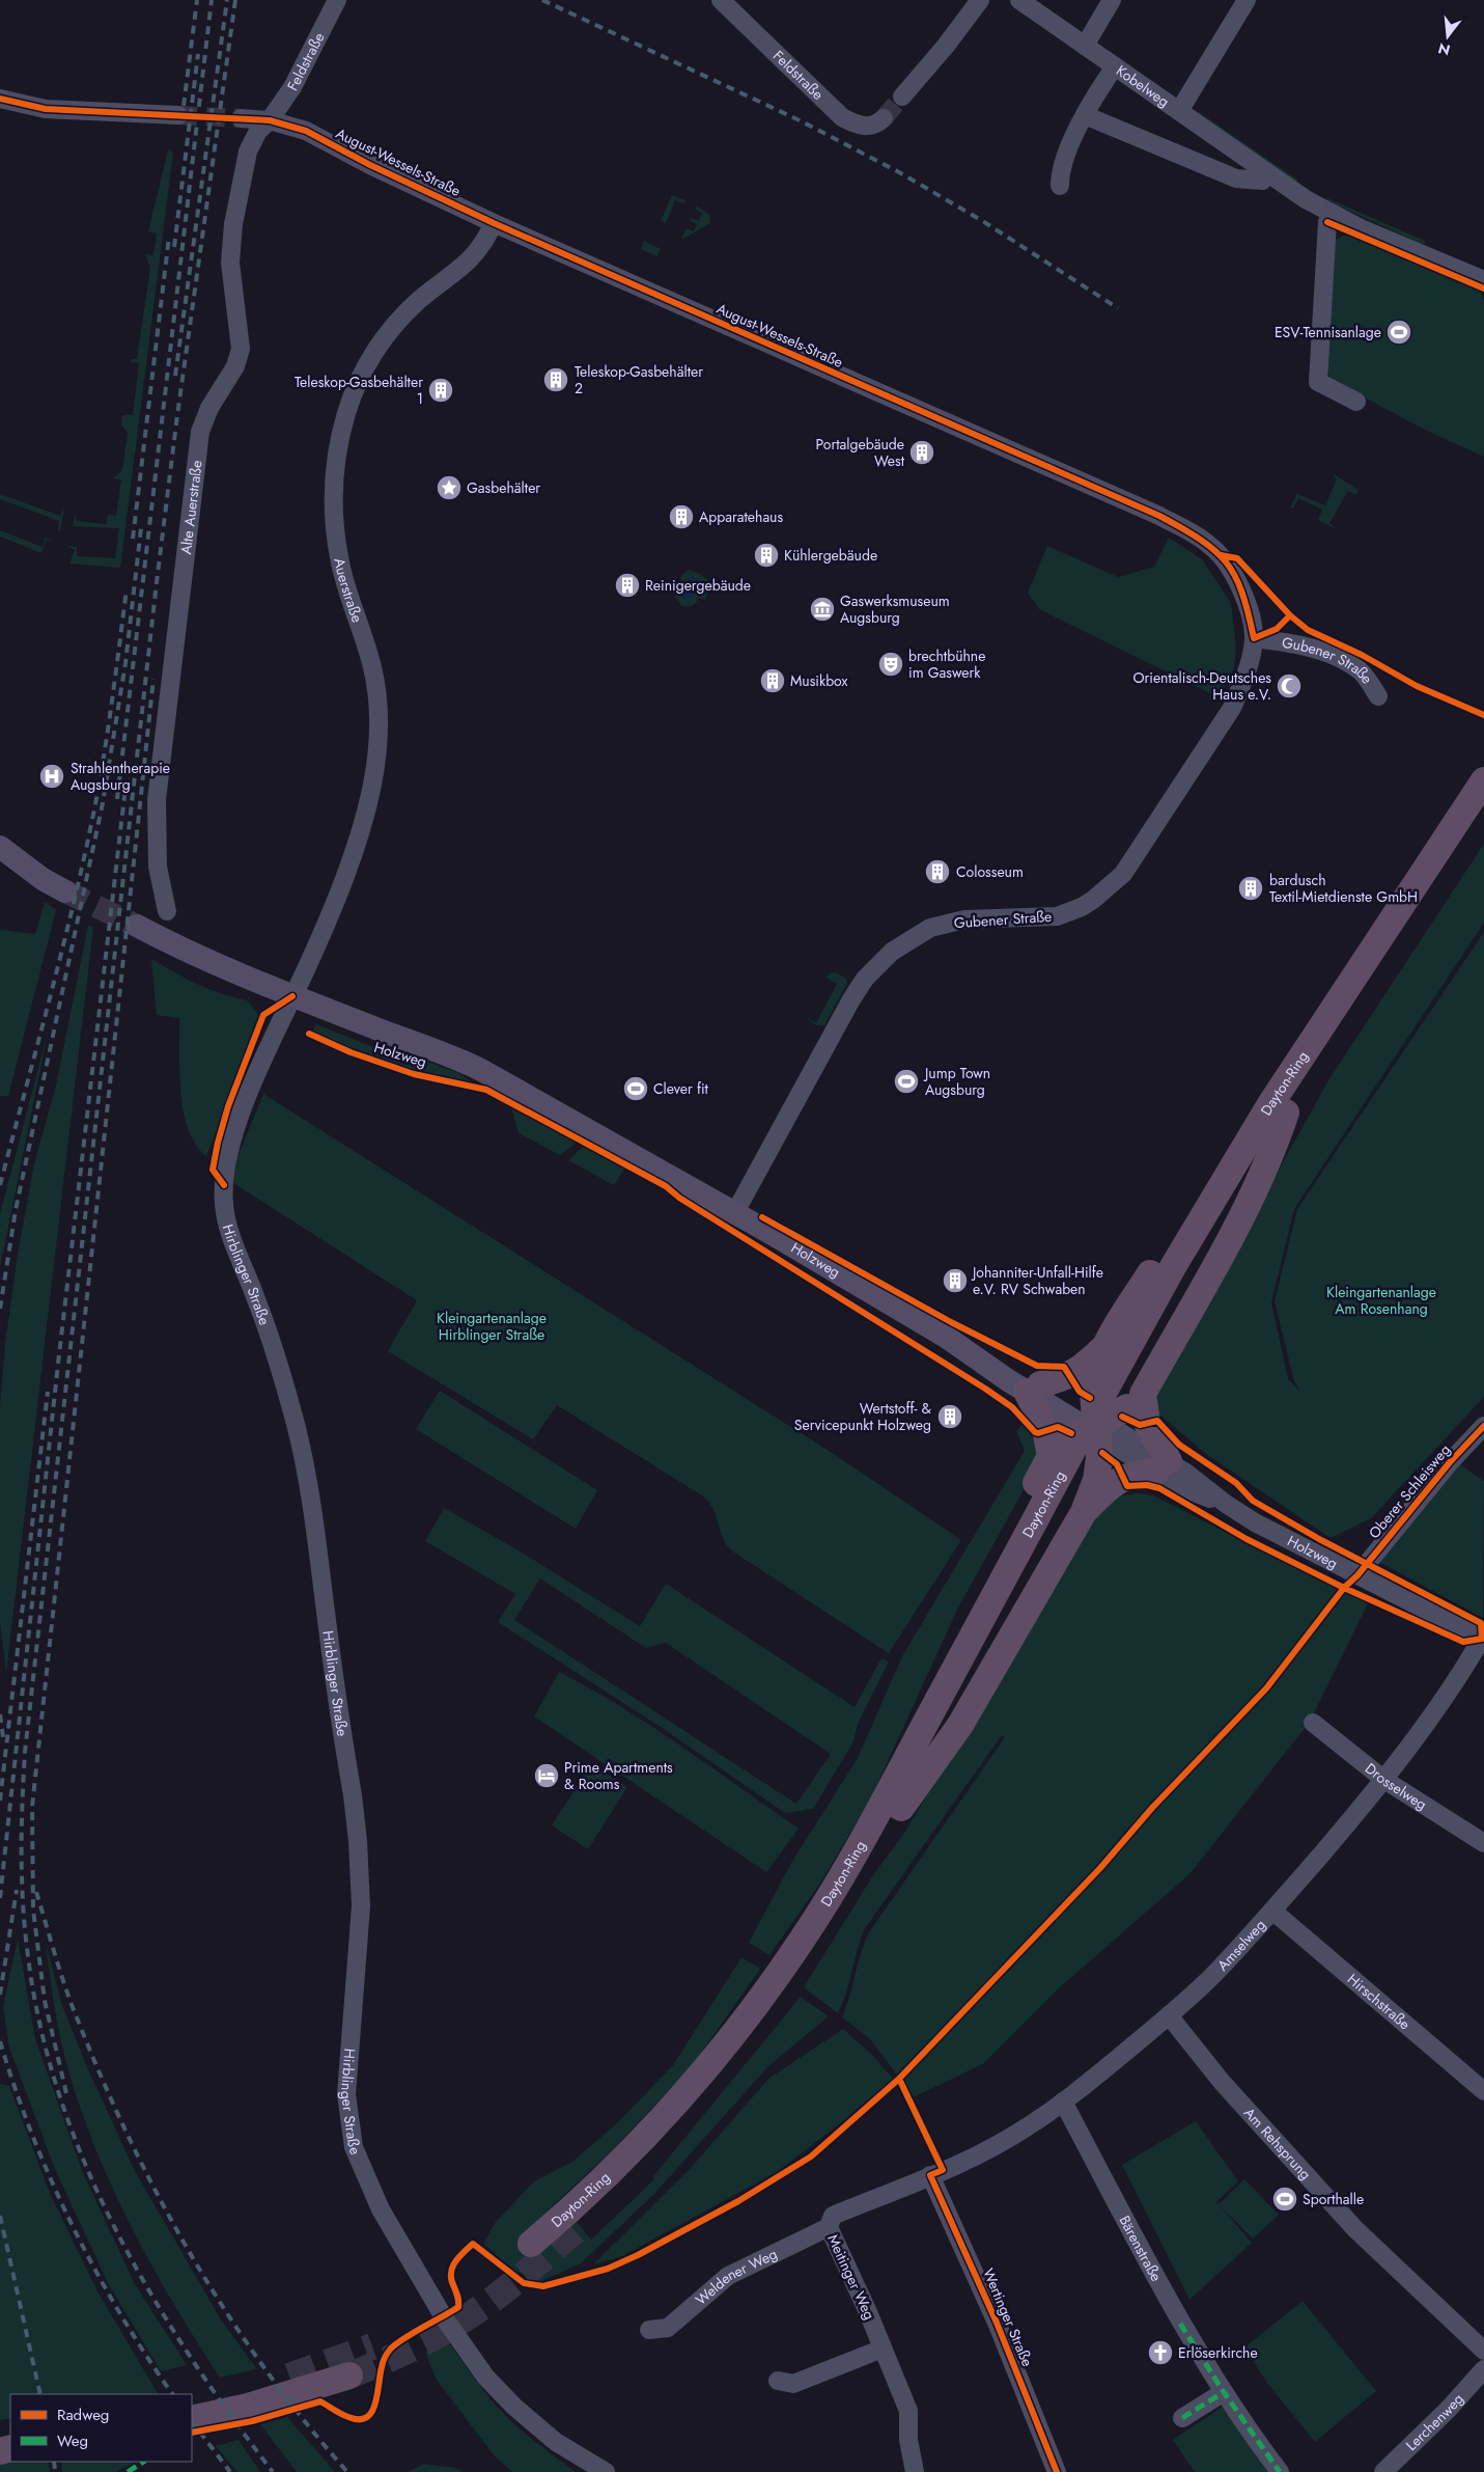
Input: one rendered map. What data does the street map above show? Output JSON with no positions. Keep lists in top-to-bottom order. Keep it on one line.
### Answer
{"streets":{"highway":["Dayton-Ring"],"main road":["Holzweg"],"street":["Feldstraße","Kobelweg","August-Wessels-Straße","Alte Auerstraße","Auerstraße","Gubener Straße","Hirblinger Straße","Oberer Schleisweg","Drosselweg","Amselweg","Hirschstraße","Am Rehsprung","Bärenstraße","Meitinger Weg","Weldener Weg","Wertinger Straße","Lerchenweg"]},"crossings":[["Feldstraße","August-Wessels-Straße"],["Feldstraße","Alte Auerstraße"],["August-Wessels-Straße","Alte Auerstraße"],["August-Wessels-Straße","Auerstraße"],["August-Wessels-Straße","Gubener Straße"],["Auerstraße","Holzweg"],["Auerstraße","Hirblinger Straße"],["Gubener Straße","Holzweg"],["Holzweg","Dayton-Ring"],["Holzweg","Hirblinger Straße"],["Holzweg","Oberer Schleisweg"],["Holzweg","Amselweg"],["Drosselweg","Amselweg"],["Amselweg","Hirschstraße"],["Amselweg","Am Rehsprung"],["Amselweg","Bärenstraße"],["Amselweg","Meitinger Weg"],["Amselweg","Wertinger Straße"],["Meitinger Weg","Weldener Weg"],["Meitinger Weg","Wertinger Straße"]],"parks":["Kleingartenanlage Am Rosenhang","Kleingartenanlage Hirblinger Straße"],"places":{"sports":["ESV-Tennisanlage","Jump Town Augsburg","Clever fit","Sporthalle"],"building":["Teleskop-Gasbehälter 2","Teleskop-Gasbehälter 1","Portalgebäude West","Apparatehaus","Kühlergebäude","Reinigergebäude","Musikbox","Colosseum","bardusch Textil-Mietdienste GmbH","Johanniter-Unfall-Hilfe e.V. RV Schwaben","Wertstoff- & Servicepunkt Holzweg"],"place":["Gasbehälter"],"museum":["Gaswerksmuseum Augsburg"],"theatre":["brechtbühne im Gaswerk"],"mosque":["Orientalisch-Deutsches Haus e.V."],"hospital":["Strahlentherapie Augsburg"],"hotel":["Prime Apartments & Rooms"],"church":["Erlöserkirche"]},"legend":["Radweg","Weg"],"north":"bottom"}
